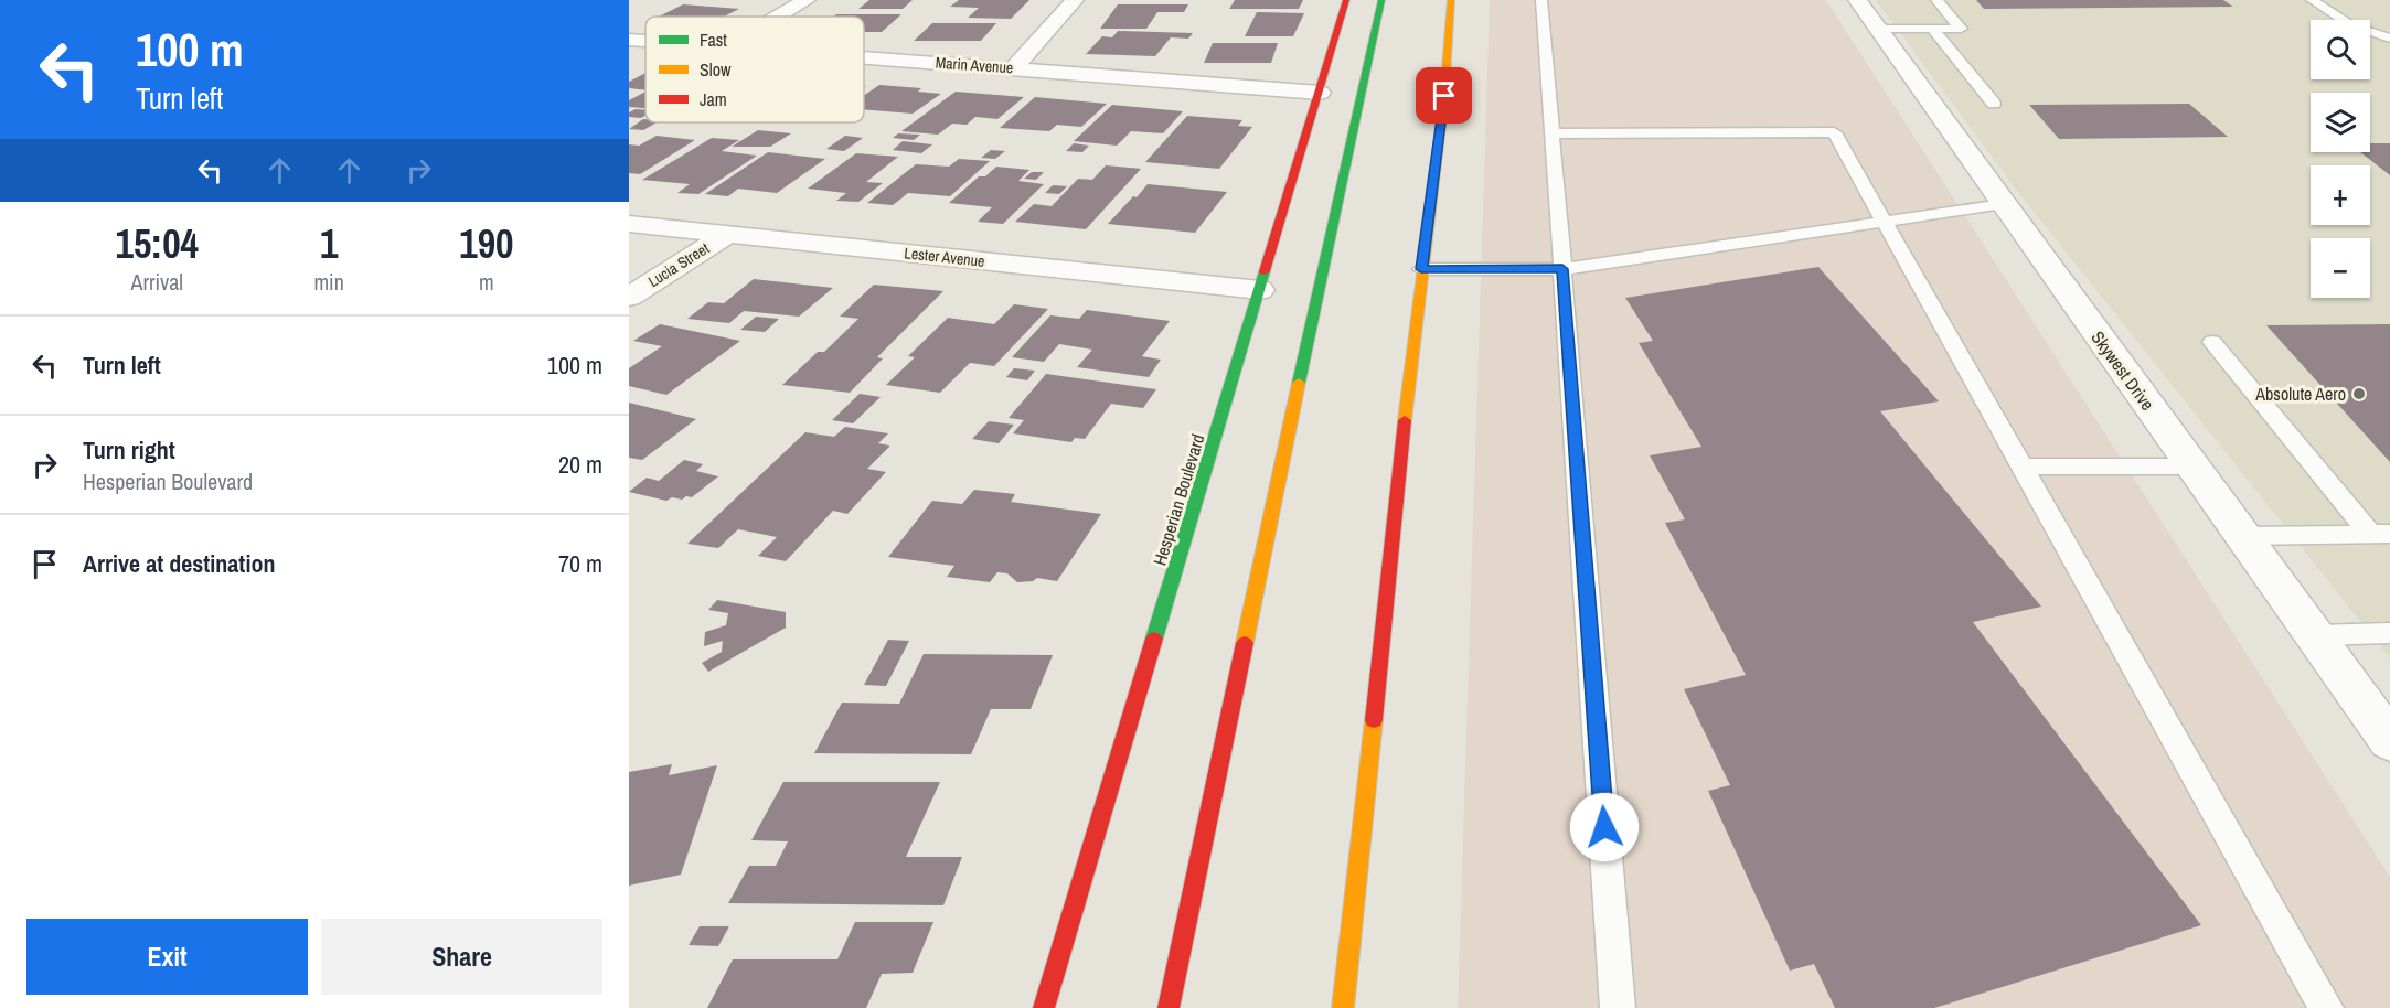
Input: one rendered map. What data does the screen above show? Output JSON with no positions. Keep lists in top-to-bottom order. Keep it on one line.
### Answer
{"streets":{"main road":["Hesperian Boulevard"],"street":["Marin Avenue","Lester Avenue","Lucia Street","Skywest Drive"]},"crossings":[["Marin Avenue","Hesperian Boulevard"],["Lester Avenue","Lucia Street"],["Lester Avenue","Hesperian Boulevard"]],"places":["Absolute Aero"],"legend":["Fast","Slow","Jam"],"page":{"turn":["100 m","Turn left"],"map_buttons":["+","−"],"eta":["15:04","Arrival","1","min","190","m"],"list":[{"name":"Turn left","value":"100 m"},{"name":"Turn right","note":"Hesperian Boulevard","value":"20 m"},{"name":"Arrive at destination","value":"70 m"}],"buttons":["Exit","Share"]}}
